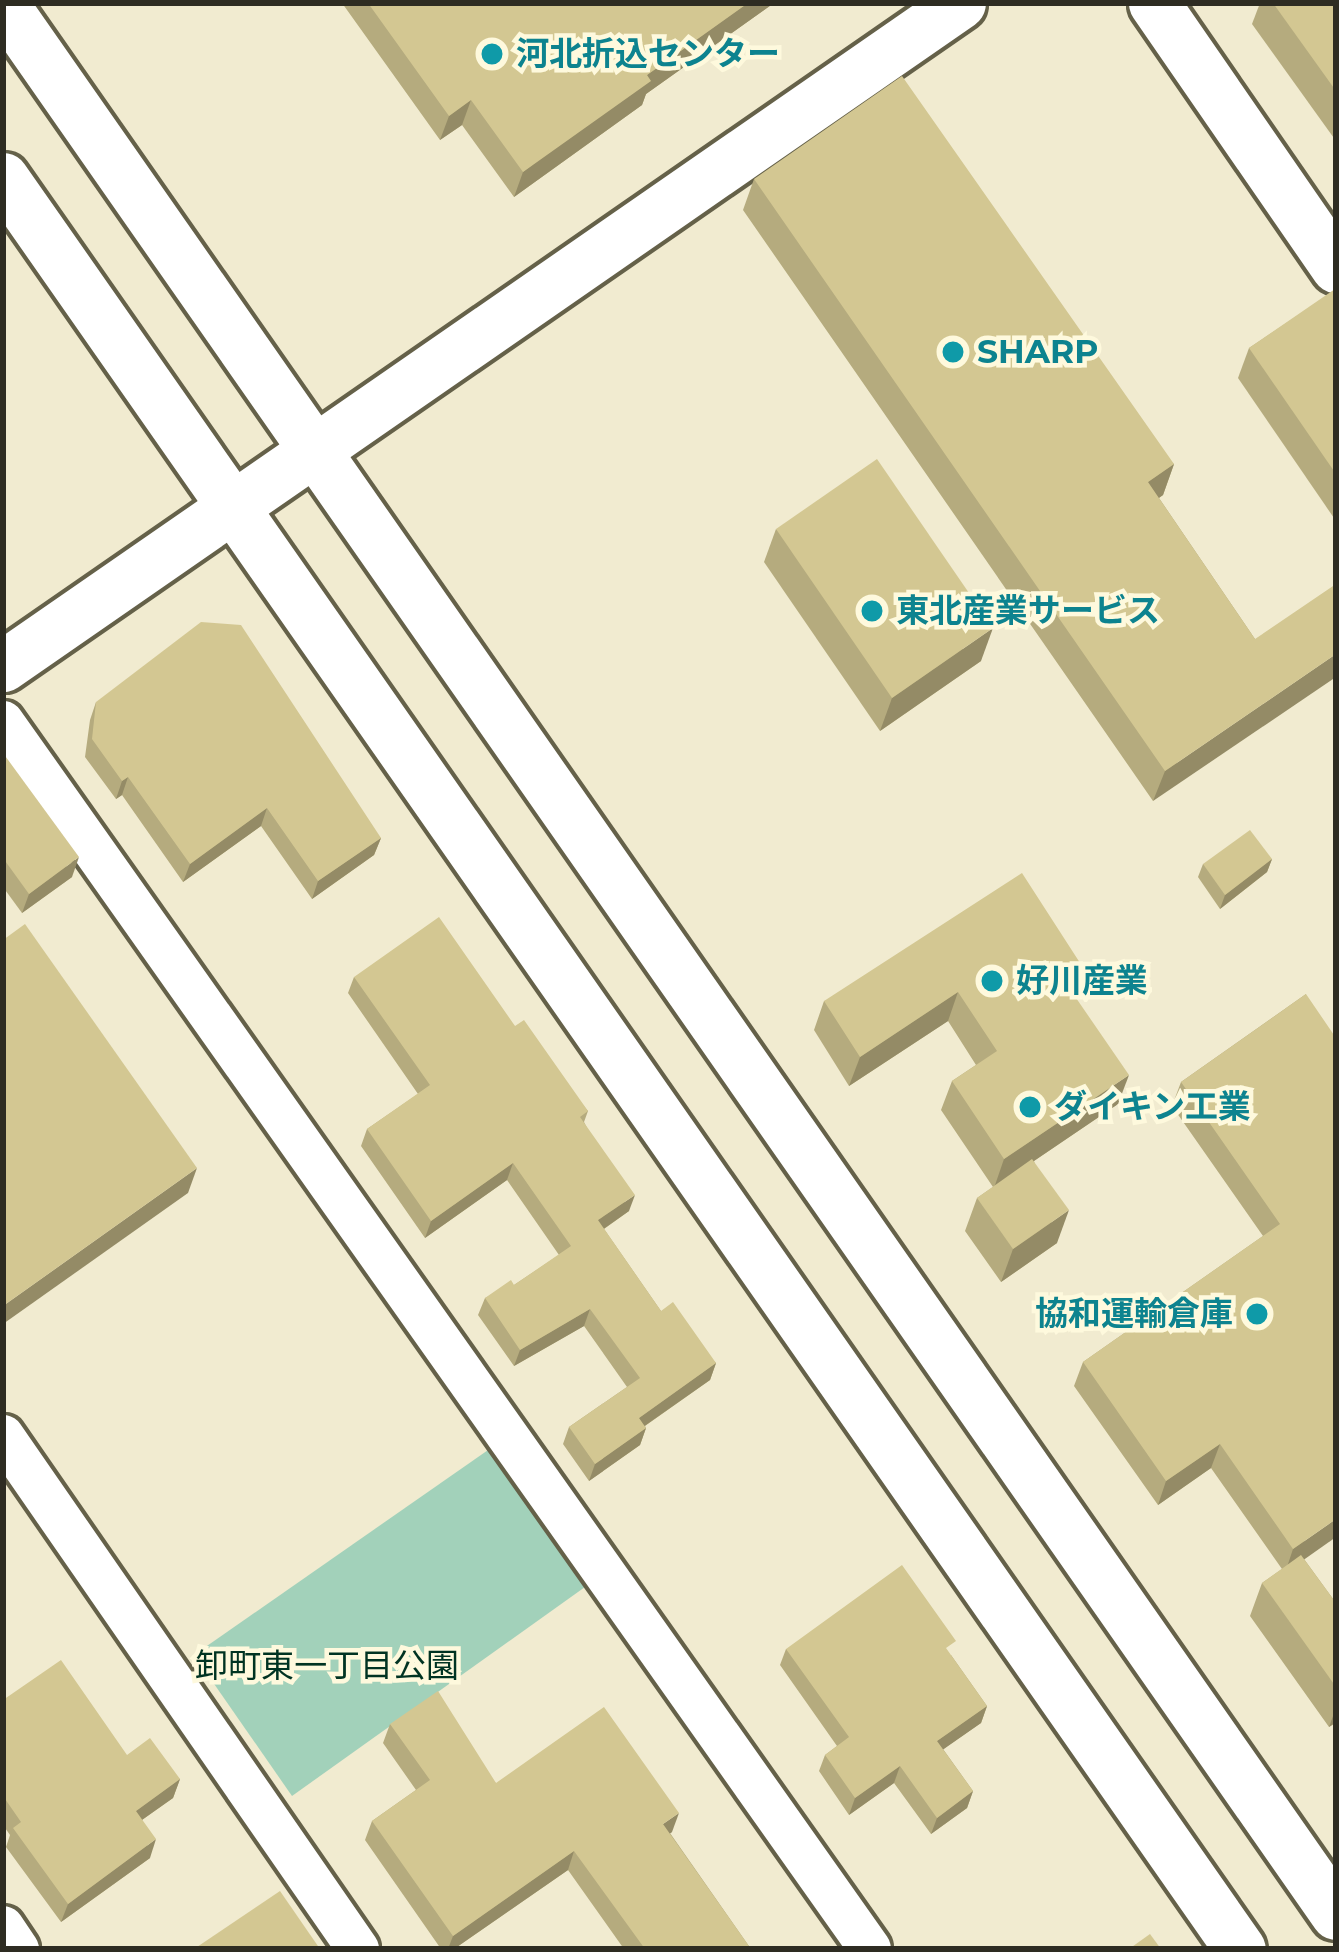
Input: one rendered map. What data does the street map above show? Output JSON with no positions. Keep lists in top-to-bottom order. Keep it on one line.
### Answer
{"parks":["卸町東一丁目公園"],"places":["河北折込センター","SHARP","東北産業サービス","好川産業","ダイキン工業","協和運輸倉庫"]}
